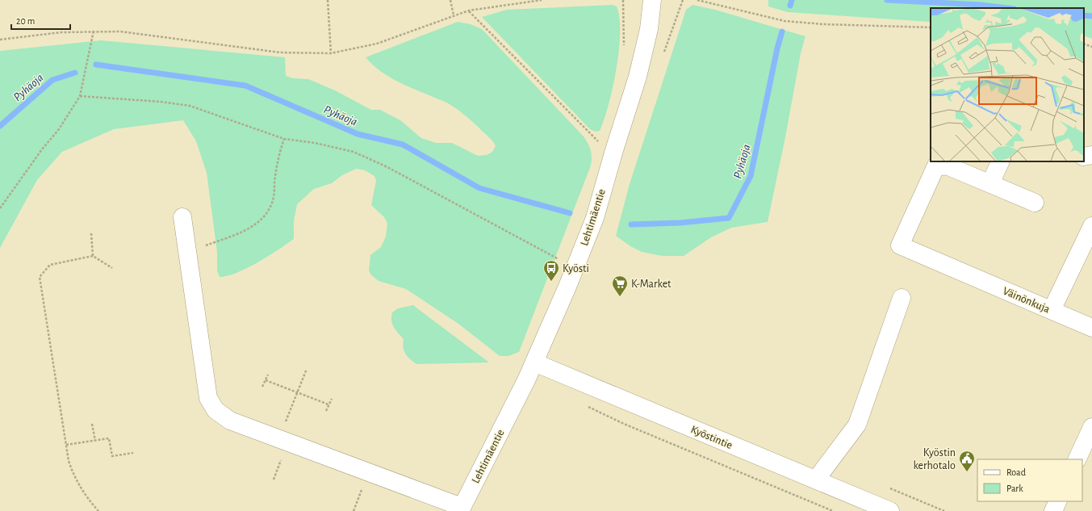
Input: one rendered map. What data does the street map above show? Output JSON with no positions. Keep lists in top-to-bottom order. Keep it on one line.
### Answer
{"streets":{"street":["Lehtimäentie","Väinönkuja","Kyöstintie"]},"crossings":[["Lehtimäentie","Kyöstintie"]],"water":["Pyhäoja"],"places":{"bus stop":["Kyösti"],"supermarket":["K-Market"],"public building":["Kyöstin kerhotalo"]},"legend":["Road","Park"],"scale_bar":"20 m"}
